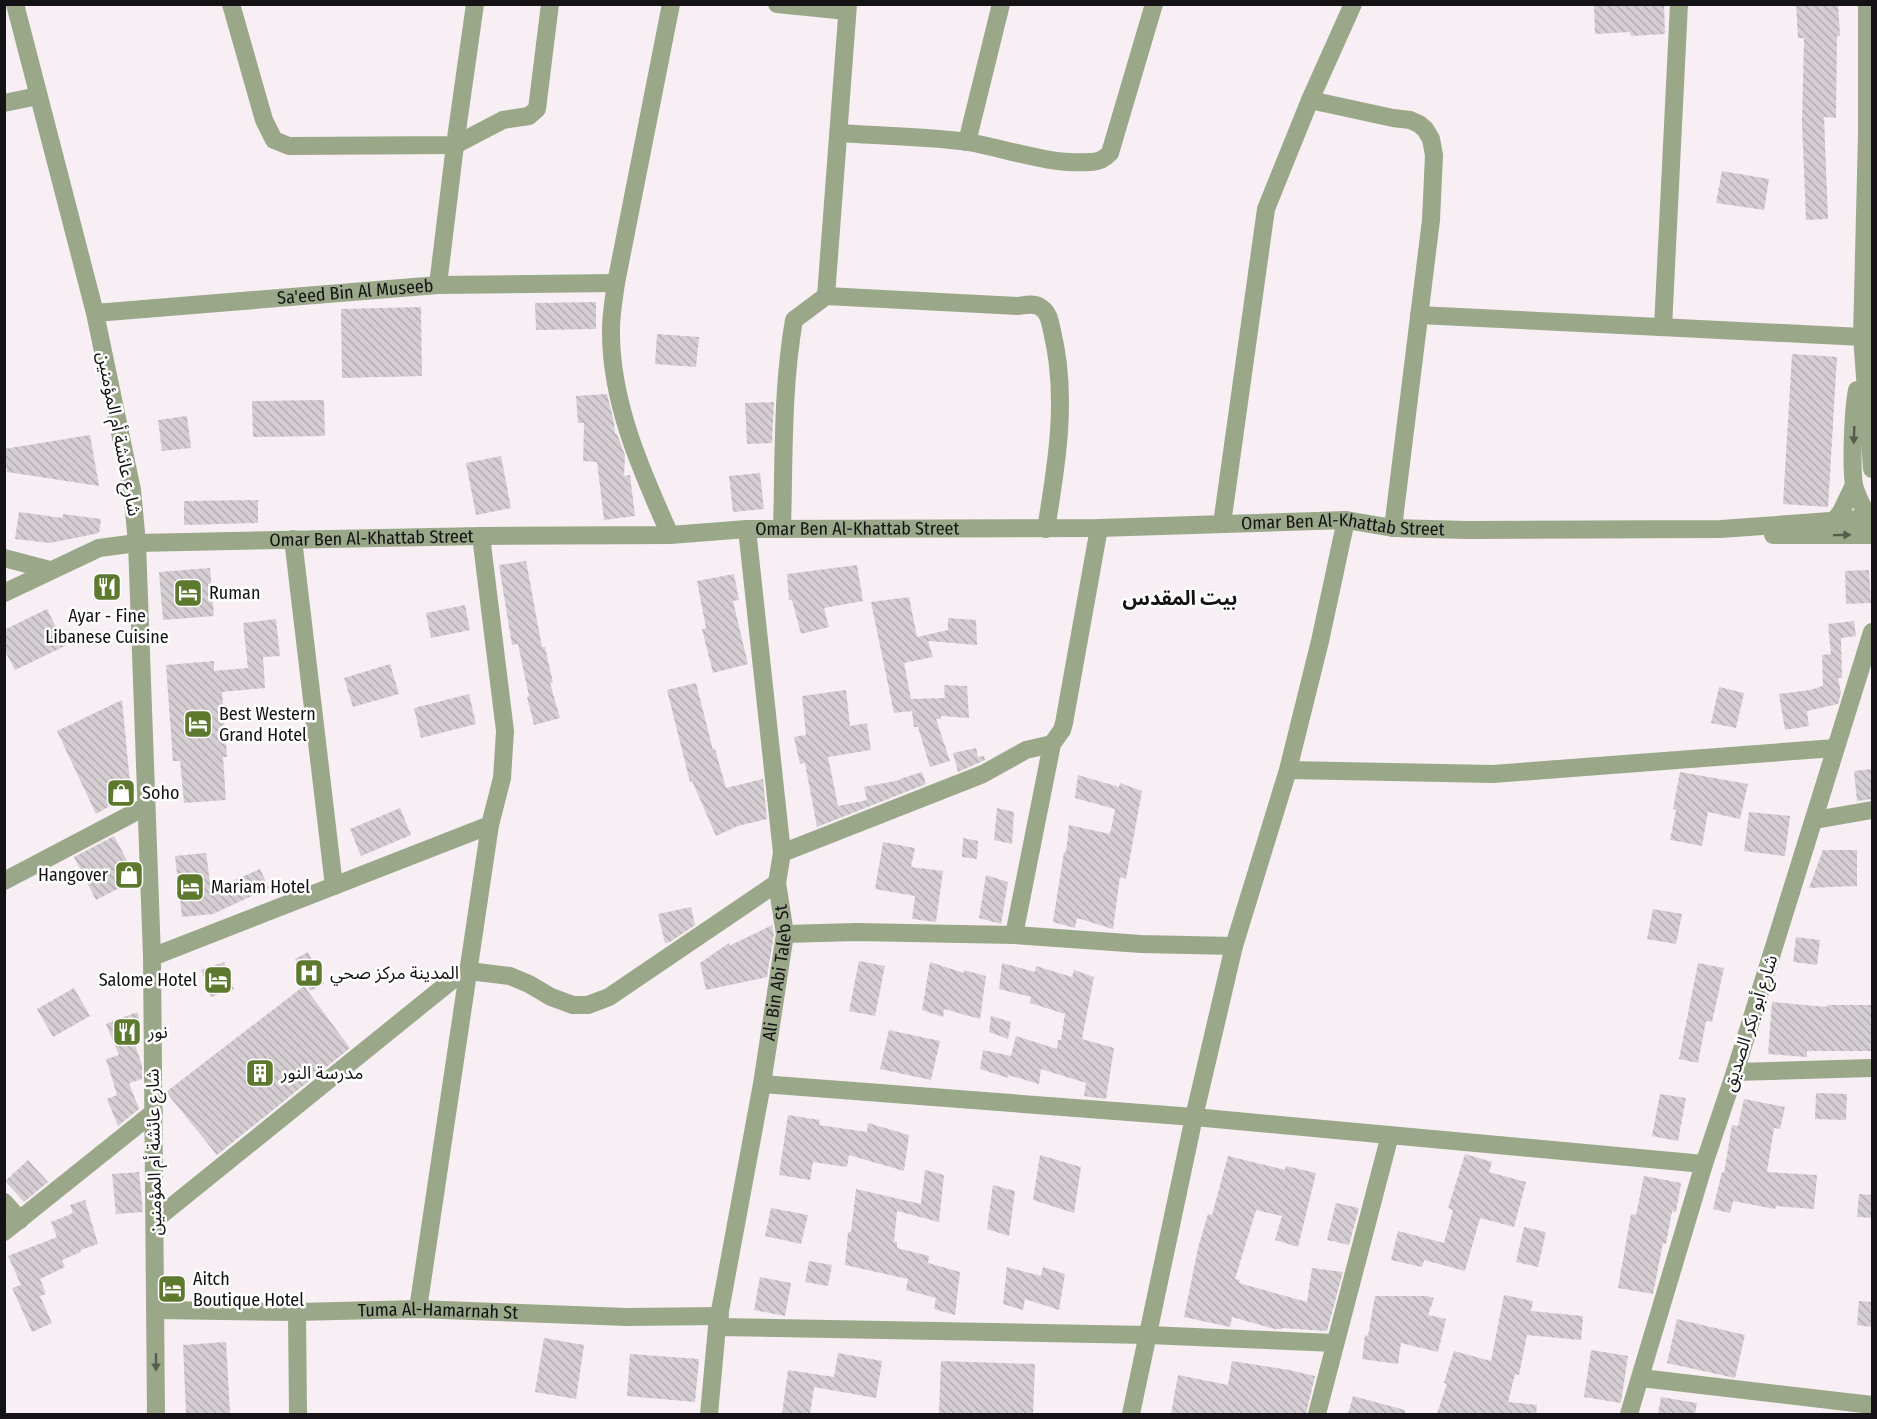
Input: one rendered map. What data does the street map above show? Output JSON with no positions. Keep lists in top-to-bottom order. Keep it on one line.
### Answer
{"streets":{"street":["Sa'eed Bin Al Museeb","شارع عائشة أم المؤمنين","Omar Ben Al-Khattab Street","Ali Bin Abi Taleb St","شارع أبو بكر الصديق","Tuma Al-Hamarnah St"]},"crossings":[["Sa'eed Bin Al Museeb","شارع عائشة أم المؤمنين"],["شارع عائشة أم المؤمنين","Omar Ben Al-Khattab Street"],["شارع عائشة أم المؤمنين","Tuma Al-Hamarnah St"],["Omar Ben Al-Khattab Street","Ali Bin Abi Taleb St"],["Ali Bin Abi Taleb St","Tuma Al-Hamarnah St"]],"districts":["بيت المقدس"],"places":{"restaurant":["Ayar - Fine Libanese Cuisine","نور"],"hotel":["Ruman","Best Western Grand Hotel","Mariam Hotel","Salome Hotel","Aitch Boutique Hotel"],"shop":["Soho","Hangover"],"hospital":["المدينة مركز صحي"],"building":["مدرسة النور"]}}
